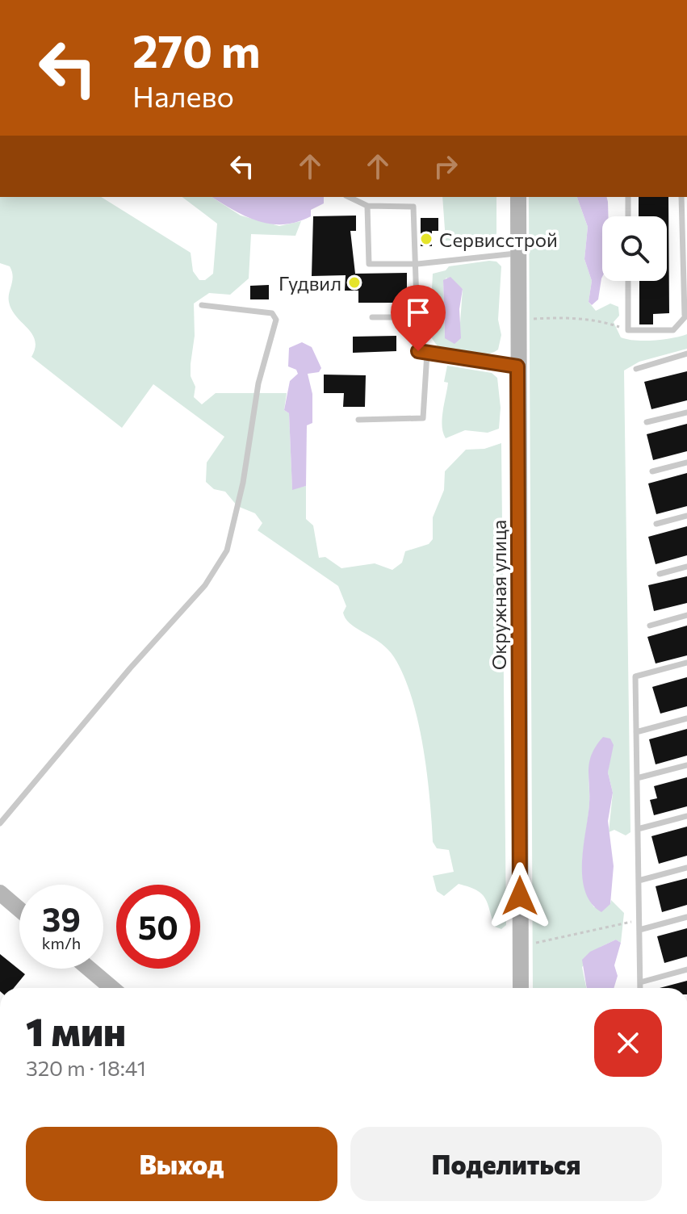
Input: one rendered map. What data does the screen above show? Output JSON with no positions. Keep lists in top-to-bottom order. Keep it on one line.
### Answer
{"streets":{"main road":["Окружная улица"]},"places":["Сервисстрой","Гудвил"],"page":{"turn":["270 m","Налево"],"speed":"39 km/h","limit":"50","heading":["1 мин","320 m · 18:41"],"buttons":["Выход","Поделиться"]}}
